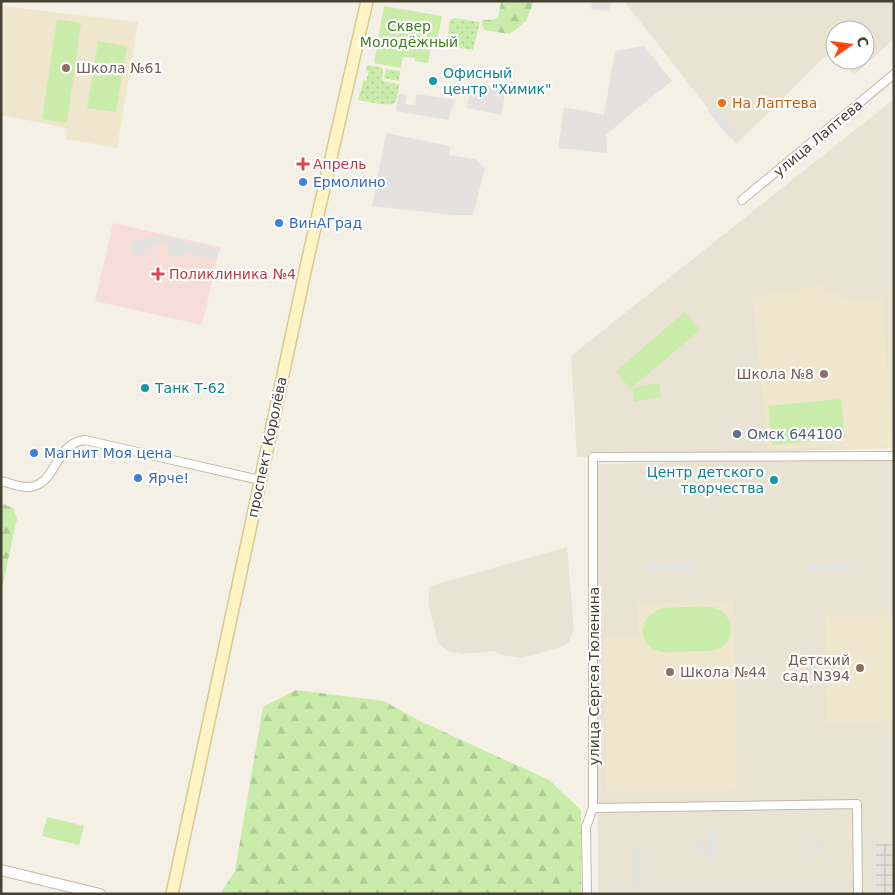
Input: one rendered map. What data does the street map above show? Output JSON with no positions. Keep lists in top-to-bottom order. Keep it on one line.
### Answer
{"streets":{"main road":["проспект Королёва"],"street":["улица Лаптева","улица Сергея Тюленина"]},"parks":["Сквер Молодёжный"],"places":{"other":["Школа №61","Офисный центр \"Химик\"","На Лаптева","Ермолино","ВинАГрад","Школа №8","Танк Т-62","Омск 644100","Магнит Моя цена","Ярче!","Центр детского творчества","Детский сад N394","Школа №44"],"health":["Апрель","Поликлиника №4"]},"north":"right"}
